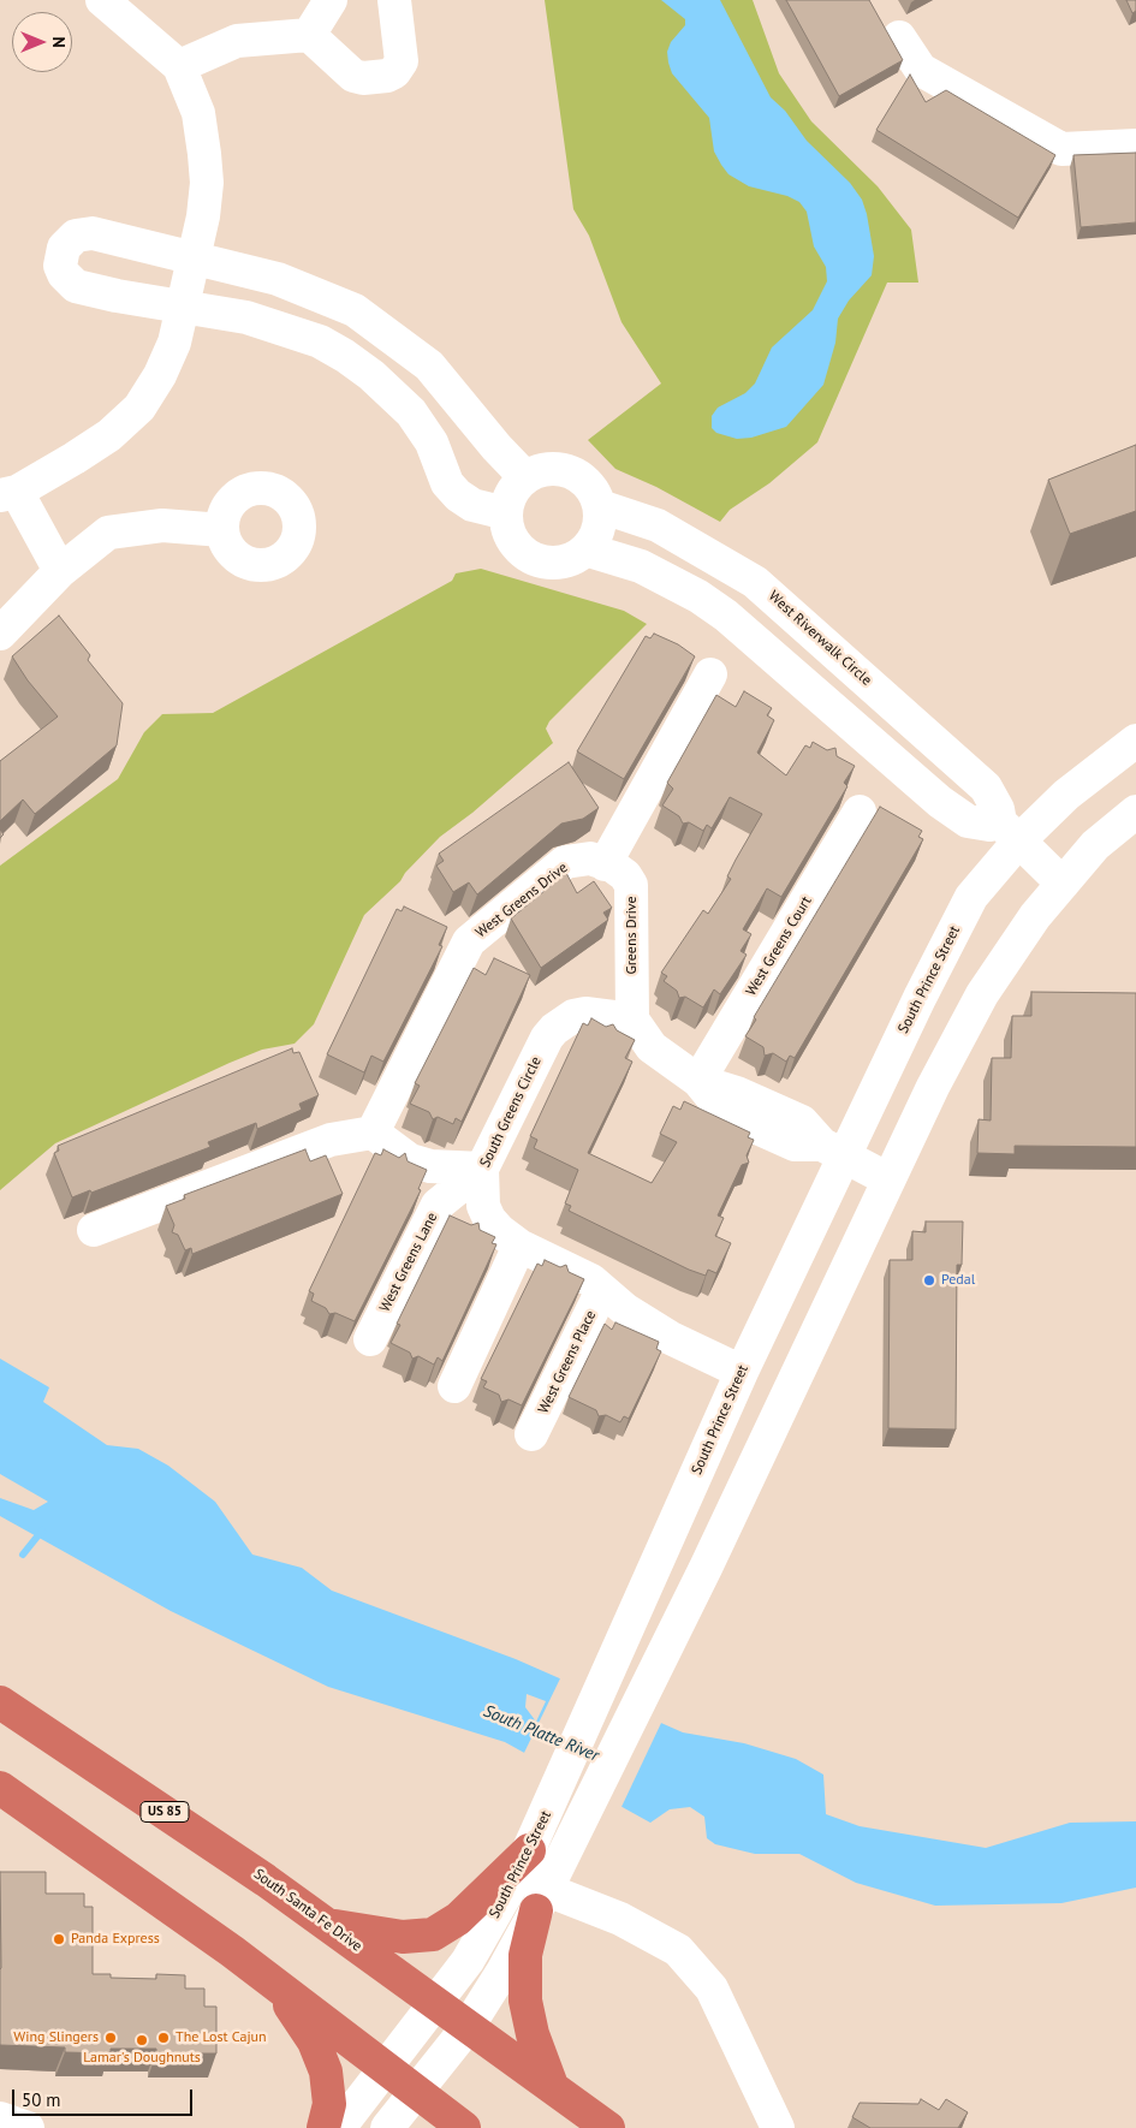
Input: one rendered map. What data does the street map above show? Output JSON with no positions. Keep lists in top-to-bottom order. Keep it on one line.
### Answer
{"streets":{"highway":["US 85","South Santa Fe Drive"],"street":["West Riverwalk Circle","West Greens Drive","Greens Drive","West Greens Court","South Prince Street","South Greens Circle","West Greens Lane","West Greens Place"]},"crossings":[["West Riverwalk Circle","South Prince Street"],["West Greens Drive","Greens Drive"],["Greens Drive","South Greens Circle"],["South Prince Street","South Greens Circle"],["South Prince Street","South Santa Fe Drive"],["South Greens Circle","West Greens Lane"],["South Greens Circle","West Greens Place"]],"water":["South Platte River"],"places":["Pedal","Panda Express","Wing Slingers","The Lost Cajun","Lamar's Doughnuts"],"scale_bar":"50 m","north":"right"}
